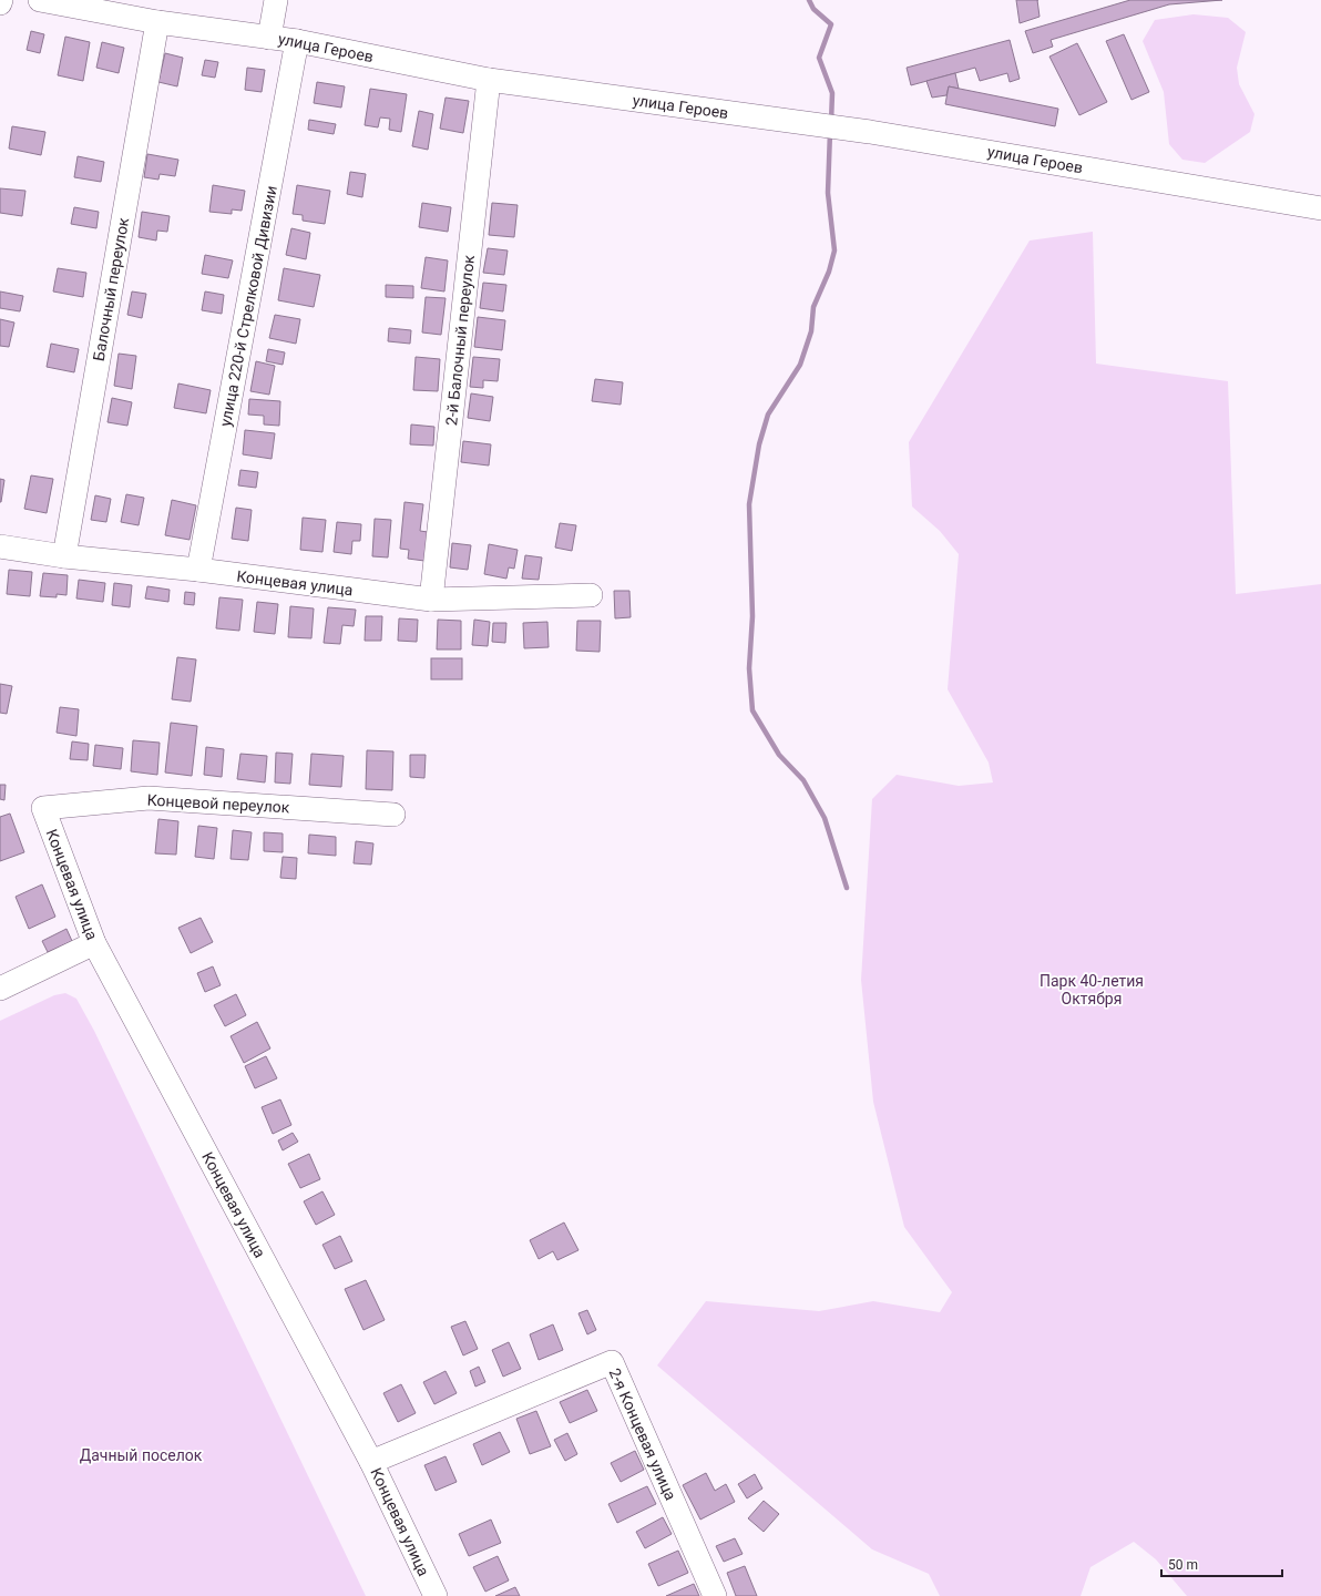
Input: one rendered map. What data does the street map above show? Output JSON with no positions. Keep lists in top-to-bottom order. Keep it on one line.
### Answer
{"streets":{"street":["улица Героев","Балочный переулок","улица 220-й Стрелковой Дивизии","2-й Балочный переулок","Концевая улица","Концевой переулок","2-я Концевая улица"]},"crossings":[["улица Героев","Балочный переулок"],["улица Героев","улица 220-й Стрелковой Дивизии"],["улица Героев","2-й Балочный переулок"],["Балочный переулок","Концевая улица"],["улица 220-й Стрелковой Дивизии","Концевая улица"],["2-й Балочный переулок","Концевая улица"],["Концевая улица","Концевой переулок"],["Концевая улица","2-я Концевая улица"]],"parks":["Парк 40-летия Октября","Дачный поселок"],"scale_bar":"50 m"}
